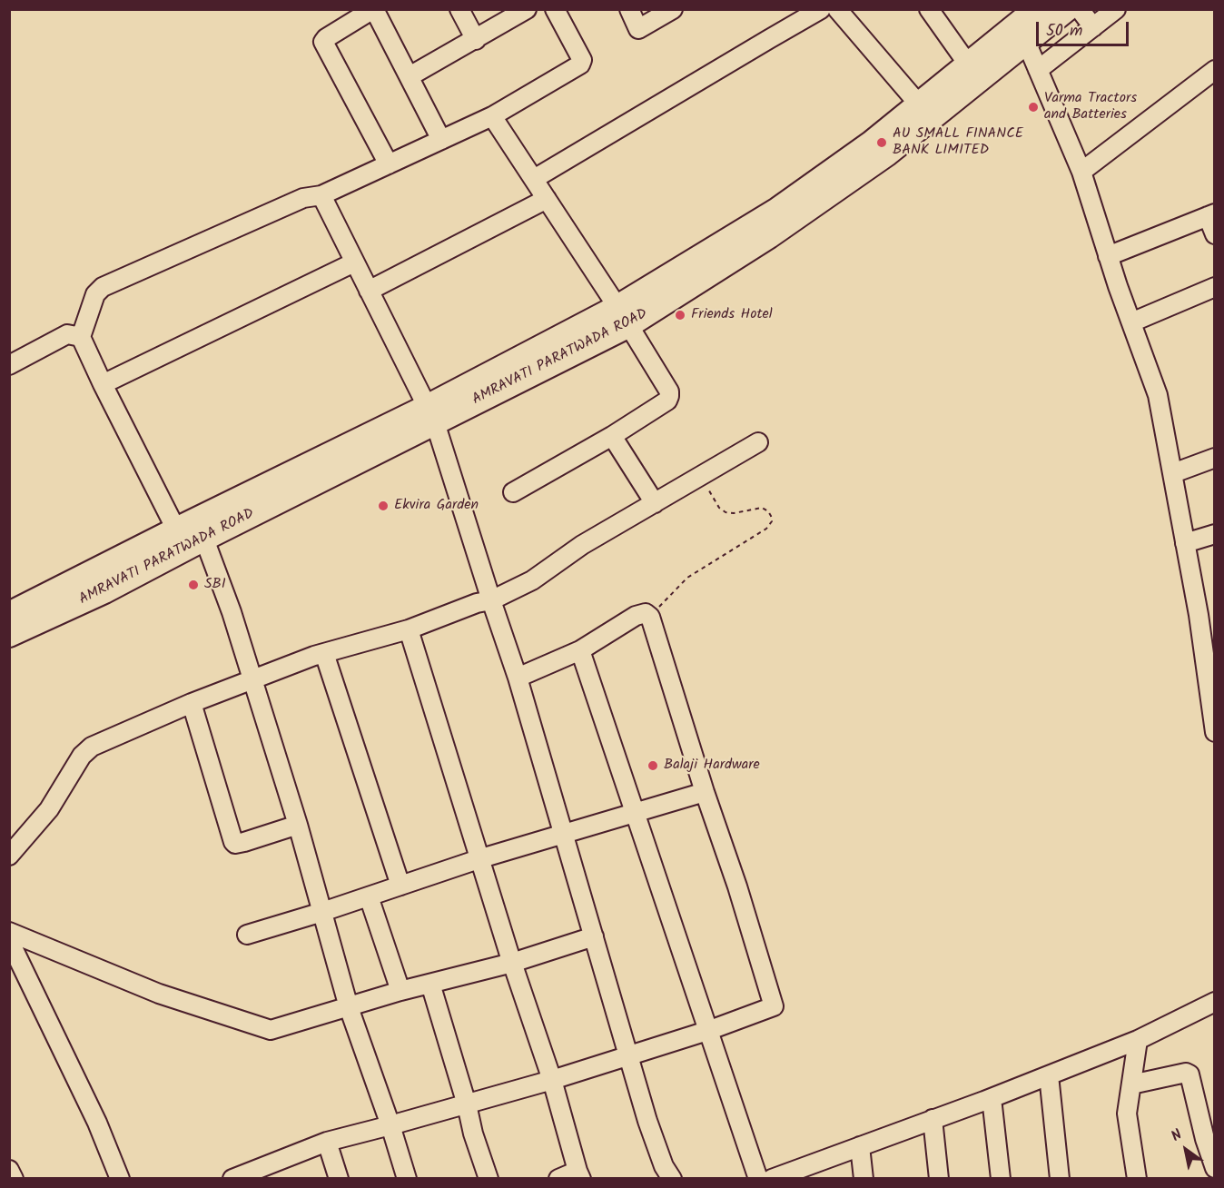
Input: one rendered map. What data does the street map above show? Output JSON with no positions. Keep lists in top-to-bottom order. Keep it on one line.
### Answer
{"streets":{"main road":["AMRAVATI PARATWADA ROAD"]},"places":["Varma Tractors and Batteries","AU SMALL FINANCE BANK LIMITED","Friends Hotel","Ekvira Garden","SBI","Balaji Hardware"],"scale_bar":"50 m","north":"top left"}
